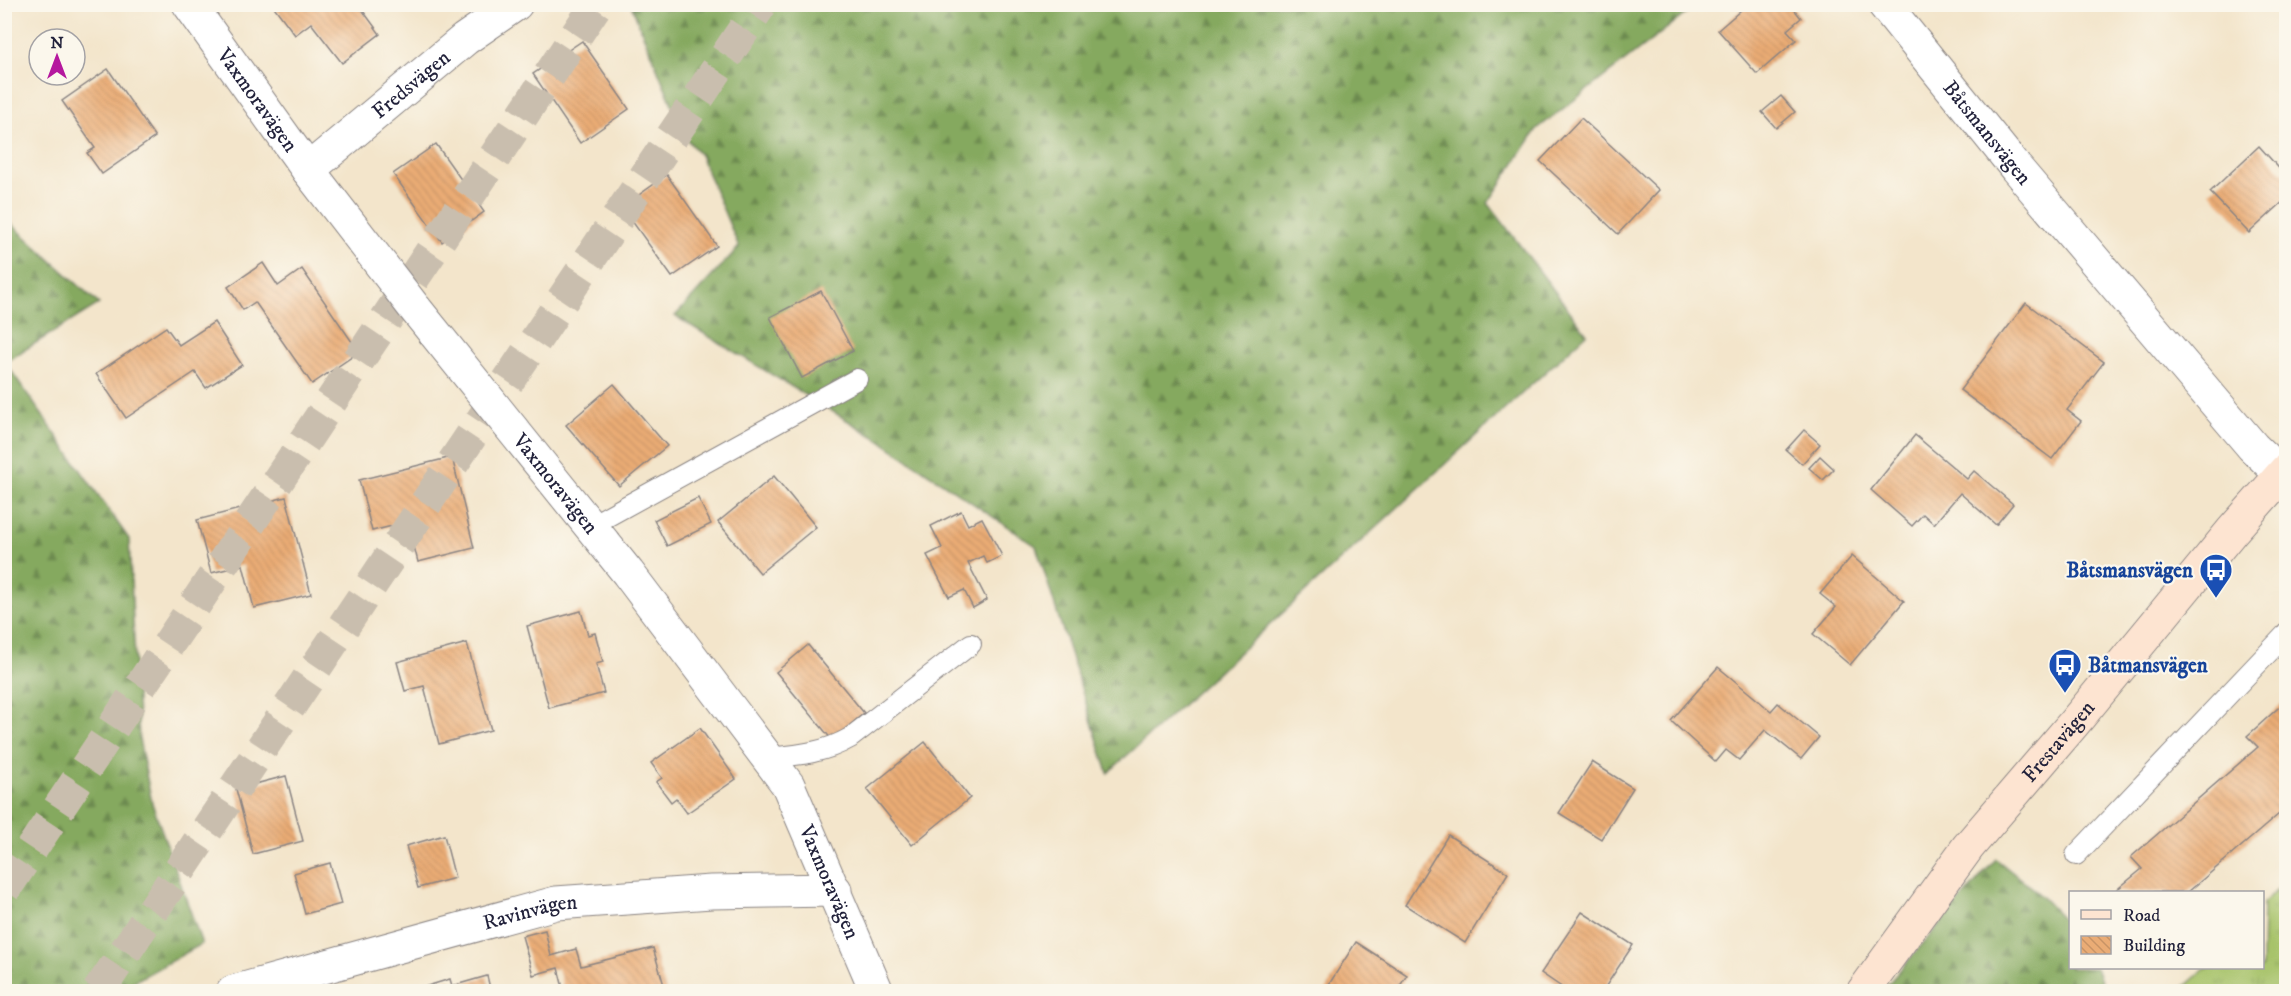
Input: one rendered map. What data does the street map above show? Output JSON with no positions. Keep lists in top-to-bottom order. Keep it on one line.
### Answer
{"streets":{"street":["Fredsvägen","Vaxmoravägen","Båtsmansvägen","Frestavägen","Ravinvägen"]},"crossings":[["Fredsvägen","Vaxmoravägen"],["Vaxmoravägen","Ravinvägen"],["Båtsmansvägen","Frestavägen"]],"places":{"bus stop":["Båtsmansvägen","Båtmansvägen"]},"legend":["Road","Building"],"north":"top"}
